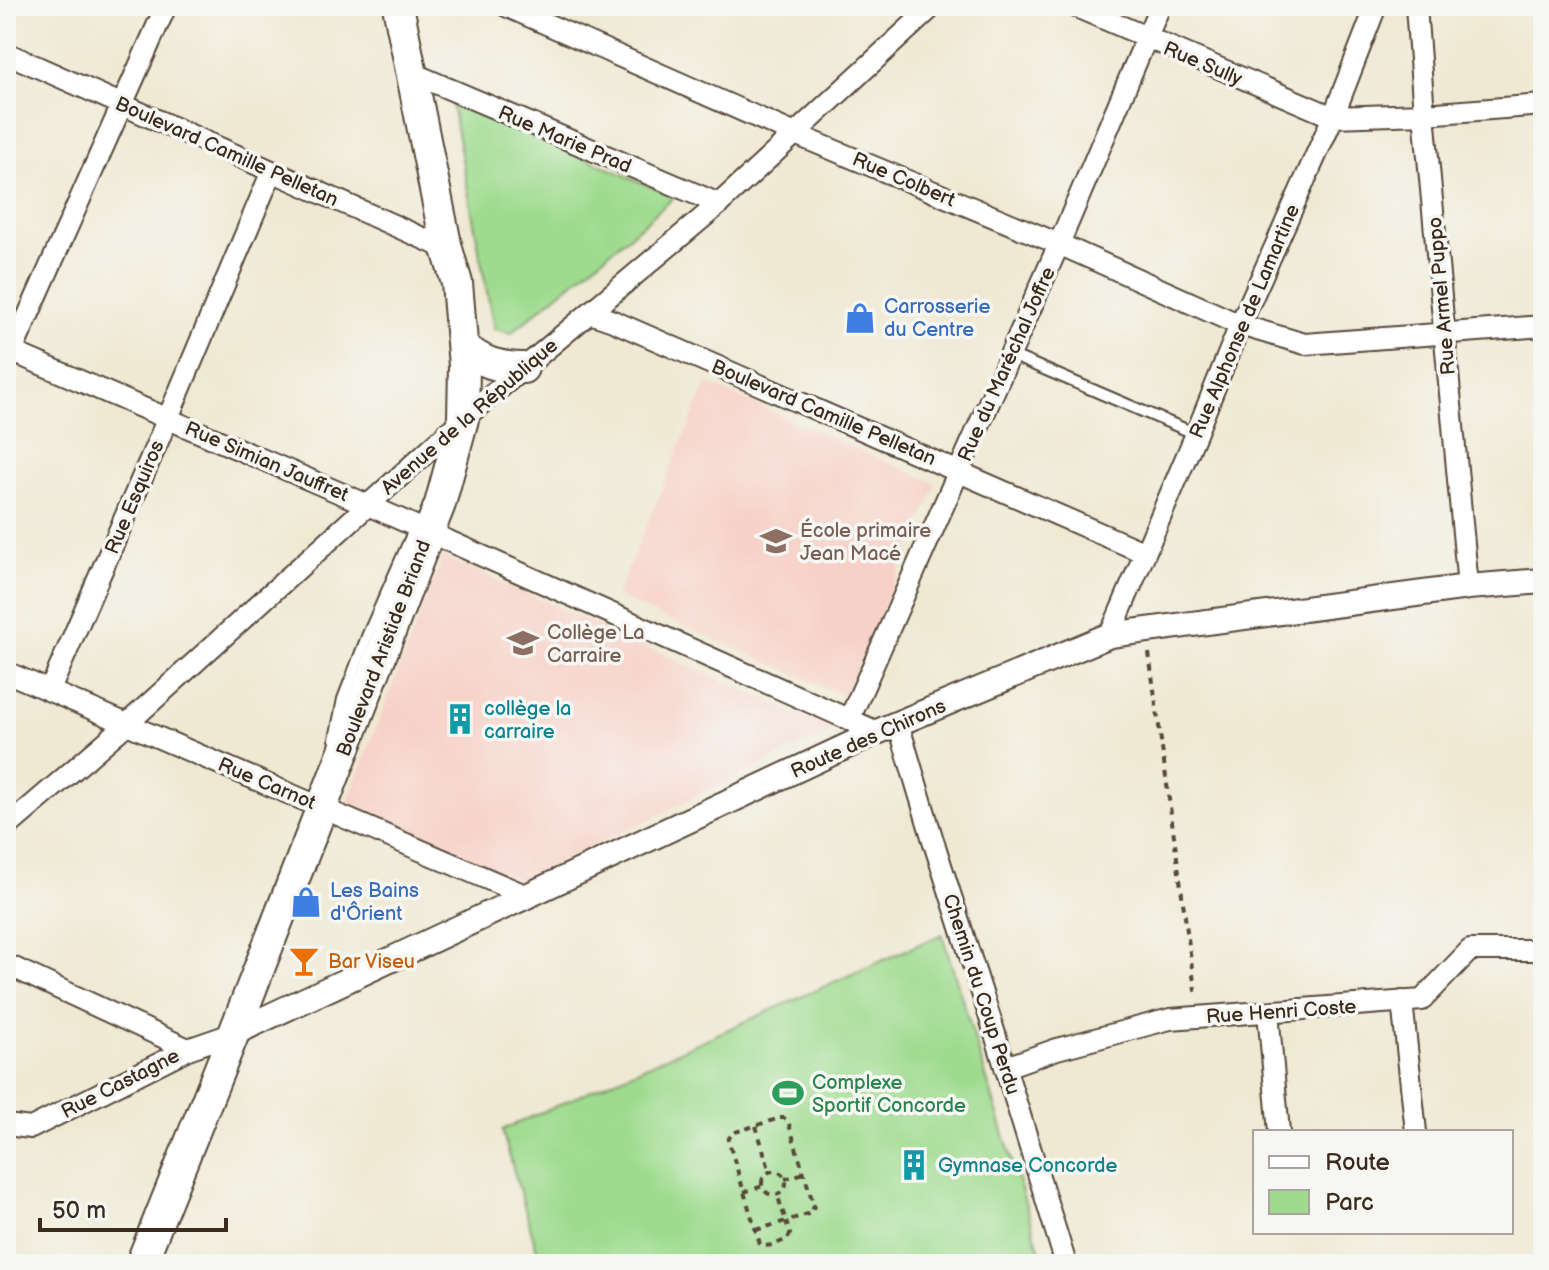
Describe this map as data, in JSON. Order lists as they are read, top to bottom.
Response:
{
  "streets": {
    "main road": ["Boulevard Aristide Briand"],
    "street": [
      "Rue Sully",
      "Rue Marie Prad",
      "Boulevard Camille Pelletan",
      "Rue Colbert",
      "Rue Armel Puppo",
      "Rue Alphonse de Lamartine",
      "Rue du Maréchal Joffre",
      "Avenue de la République",
      "Rue Simian Jauffret",
      "Rue Esquiros",
      "Route des Chirons",
      "Rue Carnot",
      "Chemin du Coup Perdu",
      "Rue Henri Coste",
      "Rue Castagne"
    ]
  },
  "crossings": [
    ["Rue Sully", "Rue Alphonse de Lamartine"],
    ["Rue Sully", "Rue du Maréchal Joffre"],
    ["Rue Marie Prad", "Avenue de la République"],
    ["Rue Marie Prad", "Boulevard Aristide Briand"],
    ["Boulevard Camille Pelletan", "Rue Alphonse de Lamartine"],
    ["Boulevard Camille Pelletan", "Rue du Maréchal Joffre"],
    ["Boulevard Camille Pelletan", "Avenue de la République"],
    ["Boulevard Camille Pelletan", "Rue Esquiros"],
    ["Boulevard Camille Pelletan", "Boulevard Aristide Briand"],
    ["Rue Colbert", "Rue Armel Puppo"],
    ["Rue Colbert", "Rue Alphonse de Lamartine"],
    ["Rue Colbert", "Rue du Maréchal Joffre"],
    ["Rue Colbert", "Avenue de la République"],
    ["Rue Armel Puppo", "Route des Chirons"],
    ["Rue Alphonse de Lamartine", "Route des Chirons"],
    ["Rue du Maréchal Joffre", "Rue Simian Jauffret"],
    ["Avenue de la République", "Rue Simian Jauffret"],
    ["Avenue de la République", "Boulevard Aristide Briand"],
    ["Avenue de la République", "Rue Carnot"],
    ["Rue Simian Jauffret", "Rue Esquiros"],
    ["Rue Simian Jauffret", "Boulevard Aristide Briand"],
    ["Rue Simian Jauffret", "Route des Chirons"],
    ["Rue Simian Jauffret", "Chemin du Coup Perdu"],
    ["Rue Esquiros", "Rue Carnot"],
    ["Boulevard Aristide Briand", "Route des Chirons"],
    ["Boulevard Aristide Briand", "Rue Carnot"],
    ["Boulevard Aristide Briand", "Rue Castagne"],
    ["Route des Chirons", "Rue Carnot"],
    ["Route des Chirons", "Chemin du Coup Perdu"],
    ["Route des Chirons", "Rue Castagne"],
    ["Chemin du Coup Perdu", "Rue Henri Coste"]
  ],
  "places": {
    "shop": ["Carrosserie du Centre", "Les Bains d'Ôrient"],
    "school or university": ["École primaire Jean Macé", "Collège La Carraire"],
    "building": ["collège la carraire", "Gymnase Concorde"],
    "bar": ["Bar Viseu"],
    "sports": ["Complexe Sportif Concorde"]
  },
  "legend": ["Route", "Parc"],
  "scale_bar": "50 m"
}
